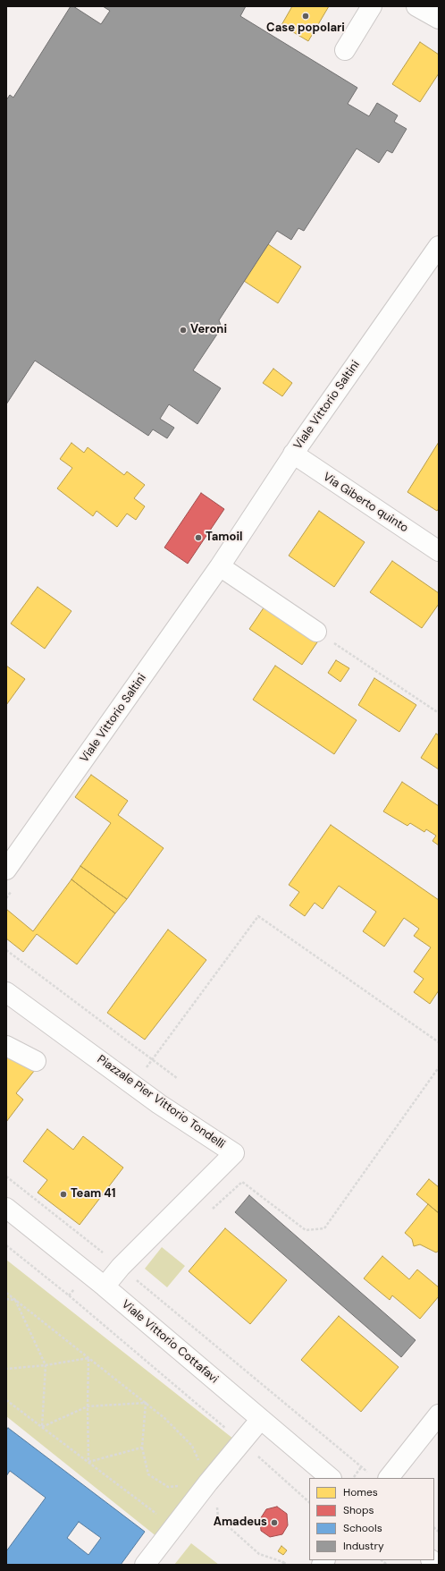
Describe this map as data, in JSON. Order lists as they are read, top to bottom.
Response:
{
  "streets": {
    "street": [
      "Viale Vittorio Saltini",
      "Via Giberto quinto",
      "Piazzale Pier Vittorio Tondelli",
      "Viale Vittorio Cottafavi"
    ]
  },
  "crossings": [
    ["Viale Vittorio Saltini", "Via Giberto quinto"],
    ["Piazzale Pier Vittorio Tondelli", "Viale Vittorio Cottafavi"]
  ],
  "places": [
    "Case popolari",
    "Veroni",
    "Tamoil",
    "Team 41",
    "Amadeus"
  ],
  "legend": [
    "Homes",
    "Shops",
    "Schools",
    "Industry"
  ]
}
